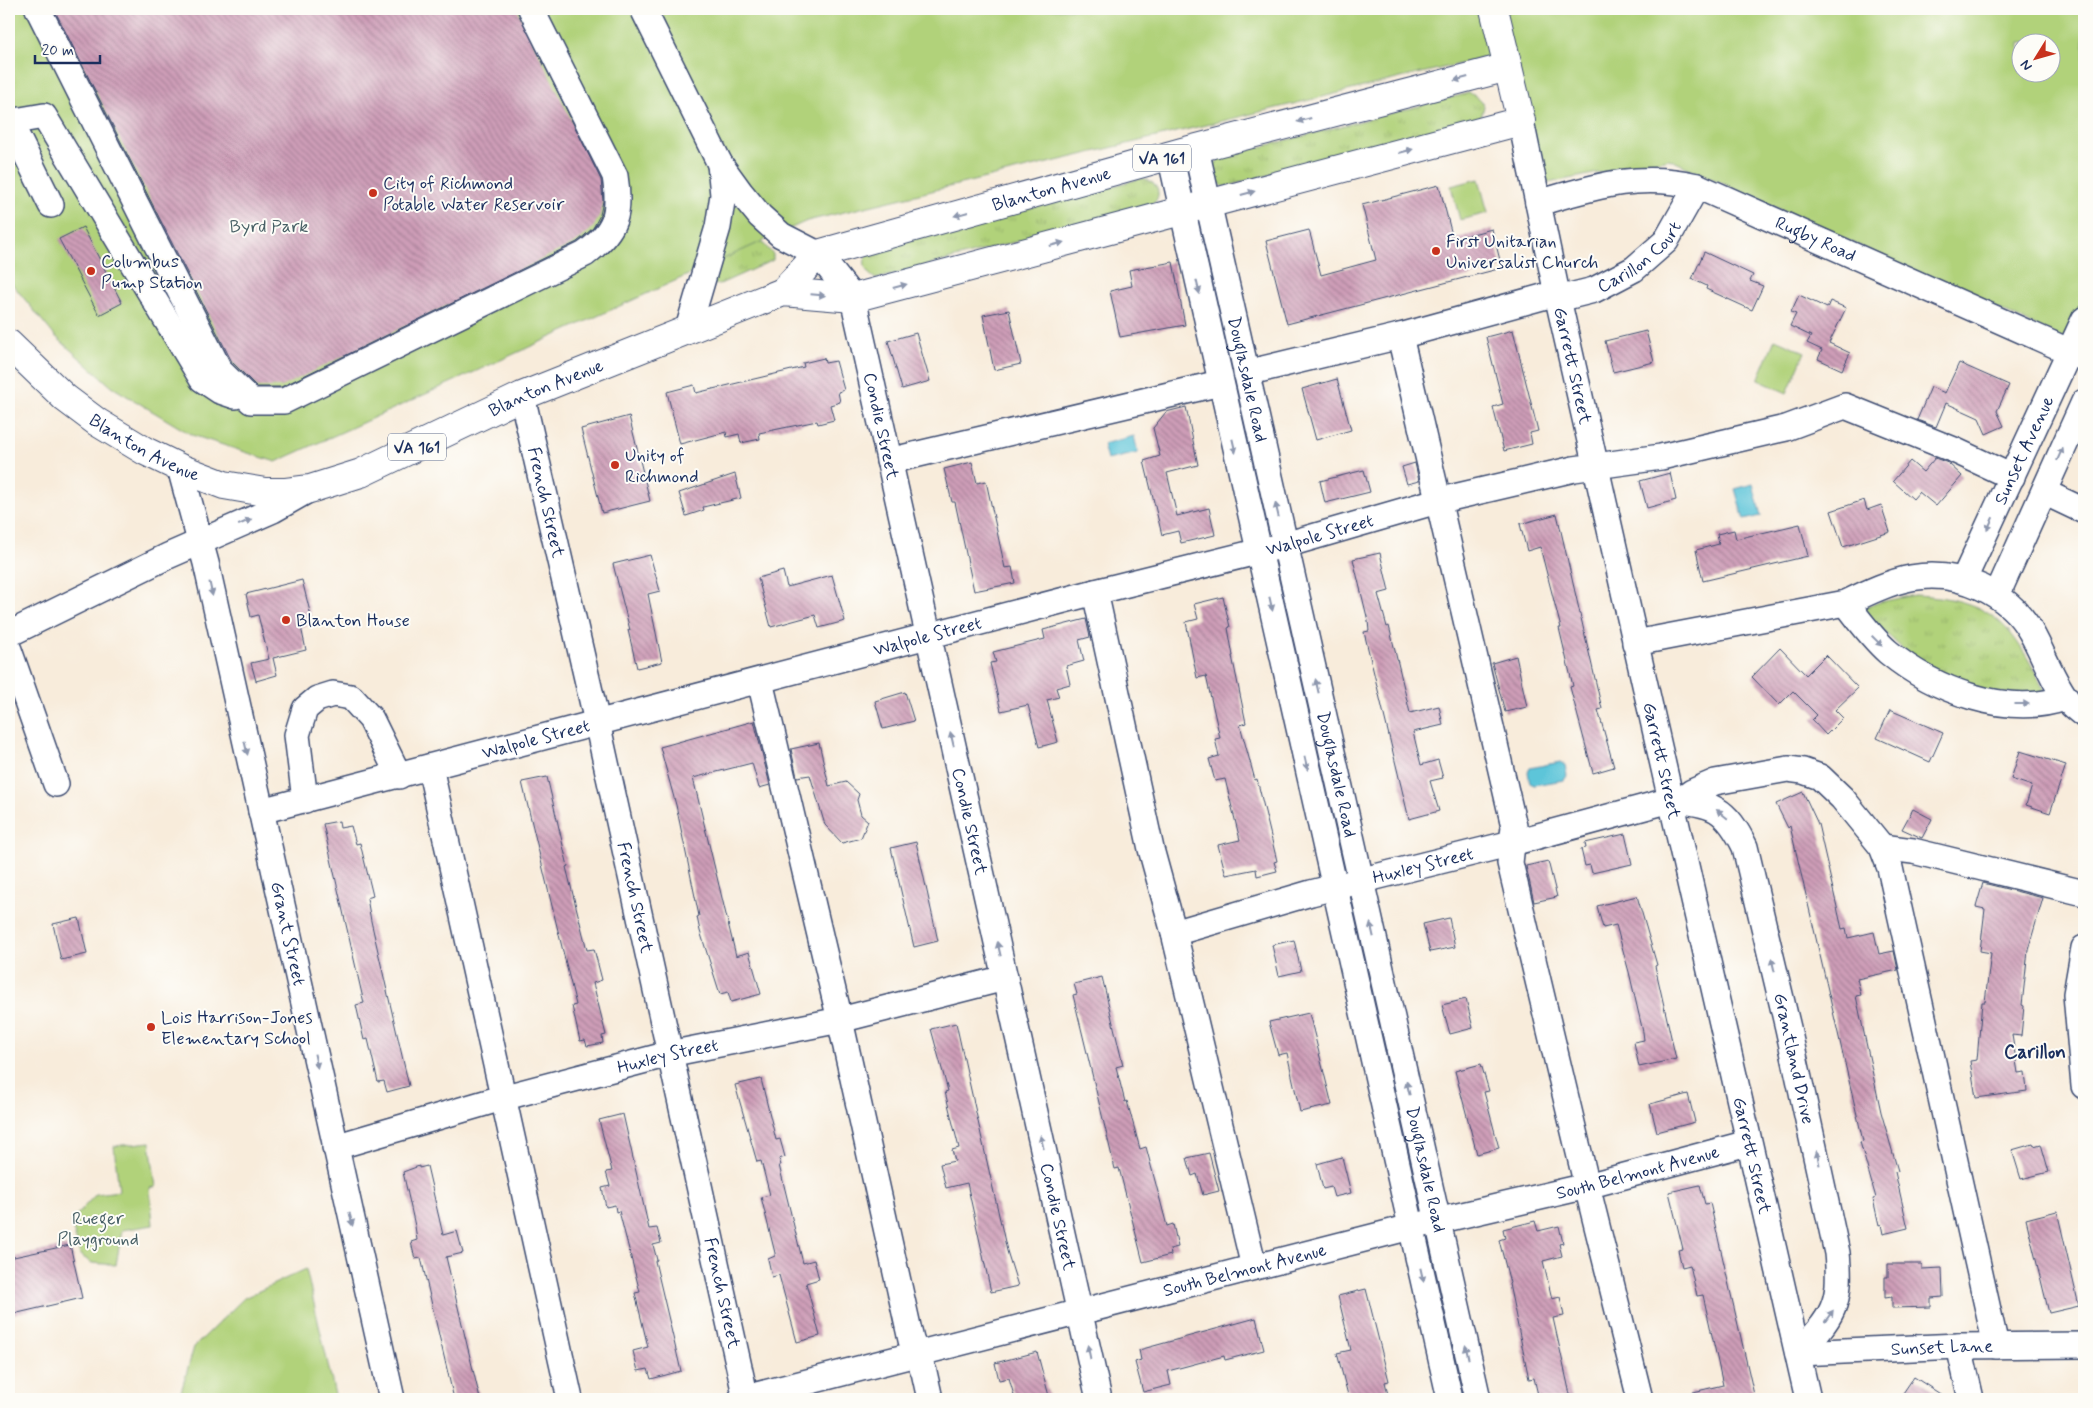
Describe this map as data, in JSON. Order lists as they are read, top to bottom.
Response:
{
  "streets": {
    "main road": ["VA 161", "Blanton Avenue"],
    "street": [
      "Rugby Road",
      "Carillon Court",
      "Garrett Street",
      "Douglasdale Road",
      "Condie Street",
      "Sunset Avenue",
      "French Street",
      "Walpole Street",
      "Huxley Street",
      "Grant Street",
      "Grantland Drive",
      "South Belmont Avenue",
      "Sunset Lane"
    ]
  },
  "crossings": [
    ["Blanton Avenue", "Garrett Street"],
    ["Blanton Avenue", "Douglasdale Road"],
    ["Blanton Avenue", "Condie Street"],
    ["Blanton Avenue", "French Street"],
    ["Blanton Avenue", "Grant Street"],
    ["Rugby Road", "Carillon Court"],
    ["Rugby Road", "Garrett Street"],
    ["Rugby Road", "Sunset Avenue"],
    ["Carillon Court", "Garrett Street"],
    ["Carillon Court", "Douglasdale Road"],
    ["Garrett Street", "Walpole Street"],
    ["Garrett Street", "Huxley Street"],
    ["Garrett Street", "Grantland Drive"],
    ["Garrett Street", "South Belmont Avenue"],
    ["Garrett Street", "Sunset Lane"],
    ["Douglasdale Road", "Walpole Street"],
    ["Douglasdale Road", "Huxley Street"],
    ["Douglasdale Road", "South Belmont Avenue"],
    ["Condie Street", "Walpole Street"],
    ["Condie Street", "Huxley Street"],
    ["Condie Street", "South Belmont Avenue"],
    ["Sunset Avenue", "Walpole Street"],
    ["French Street", "Walpole Street"],
    ["French Street", "Huxley Street"],
    ["French Street", "South Belmont Avenue"],
    ["Walpole Street", "Grant Street"],
    ["Huxley Street", "Grant Street"],
    ["Huxley Street", "Grantland Drive"],
    ["Grantland Drive", "Sunset Lane"]
  ],
  "districts": ["Carillon"],
  "parks": ["Byrd Park", "Rueger Playground"],
  "places": [
    "City of Richmond Potable Water Reservoir",
    "First Unitarian Universalist Church",
    "Columbus Pump Station",
    "Unity of Richmond",
    "Blanton House",
    "Lois Harrison-Jones Elementary School"
  ],
  "scale_bar": "20 m",
  "north": "bottom left"
}
